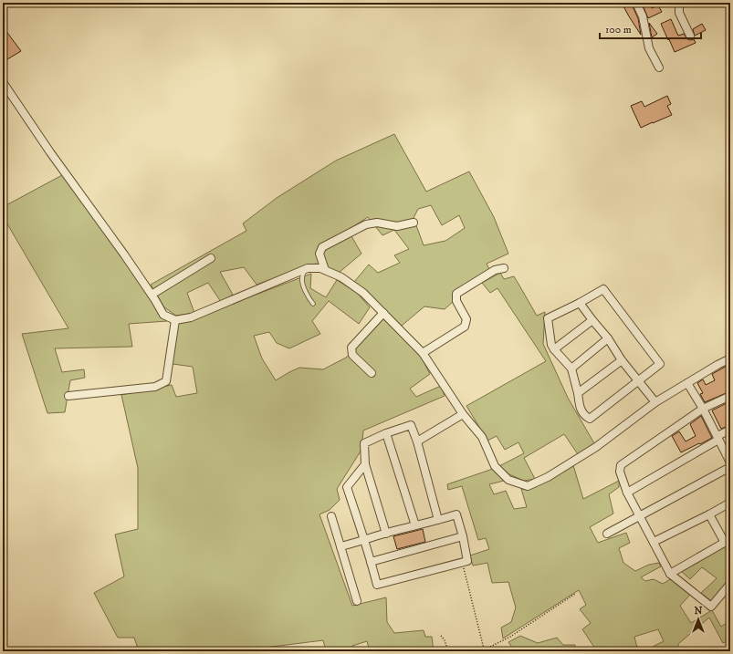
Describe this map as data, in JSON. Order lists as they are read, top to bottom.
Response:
{
  "scale_bar": "100 m",
  "north": "top"
}
